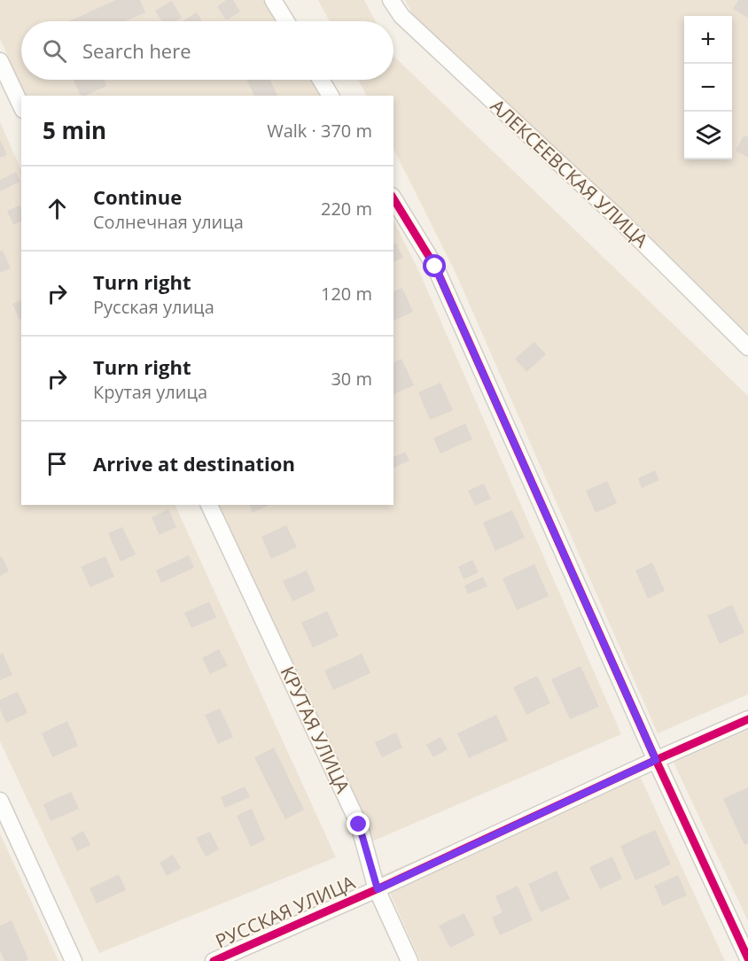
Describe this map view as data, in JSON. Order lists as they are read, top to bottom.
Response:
{
  "streets": {
    "street": ["АЛЕКСЕЕВСКАЯ УЛИЦА", "КРУТАЯ УЛИЦА", "РУССКАЯ УЛИЦА"]
  },
  "crossings": [
    ["КРУТАЯ УЛИЦА", "РУССКАЯ УЛИЦА"]
  ],
  "page": {
    "map_buttons": ["+", "−"],
    "search": "Search here",
    "heading": ["5 min", "Walk · 370 m"],
    "list": [
      ["Continue", "Солнечная улица", "220 m"],
      ["Turn right", "Русская улица", "120 m"],
      ["Turn right", "Крутая улица", "30 m"],
      "Arrive at destination"
    ]
  }
}
